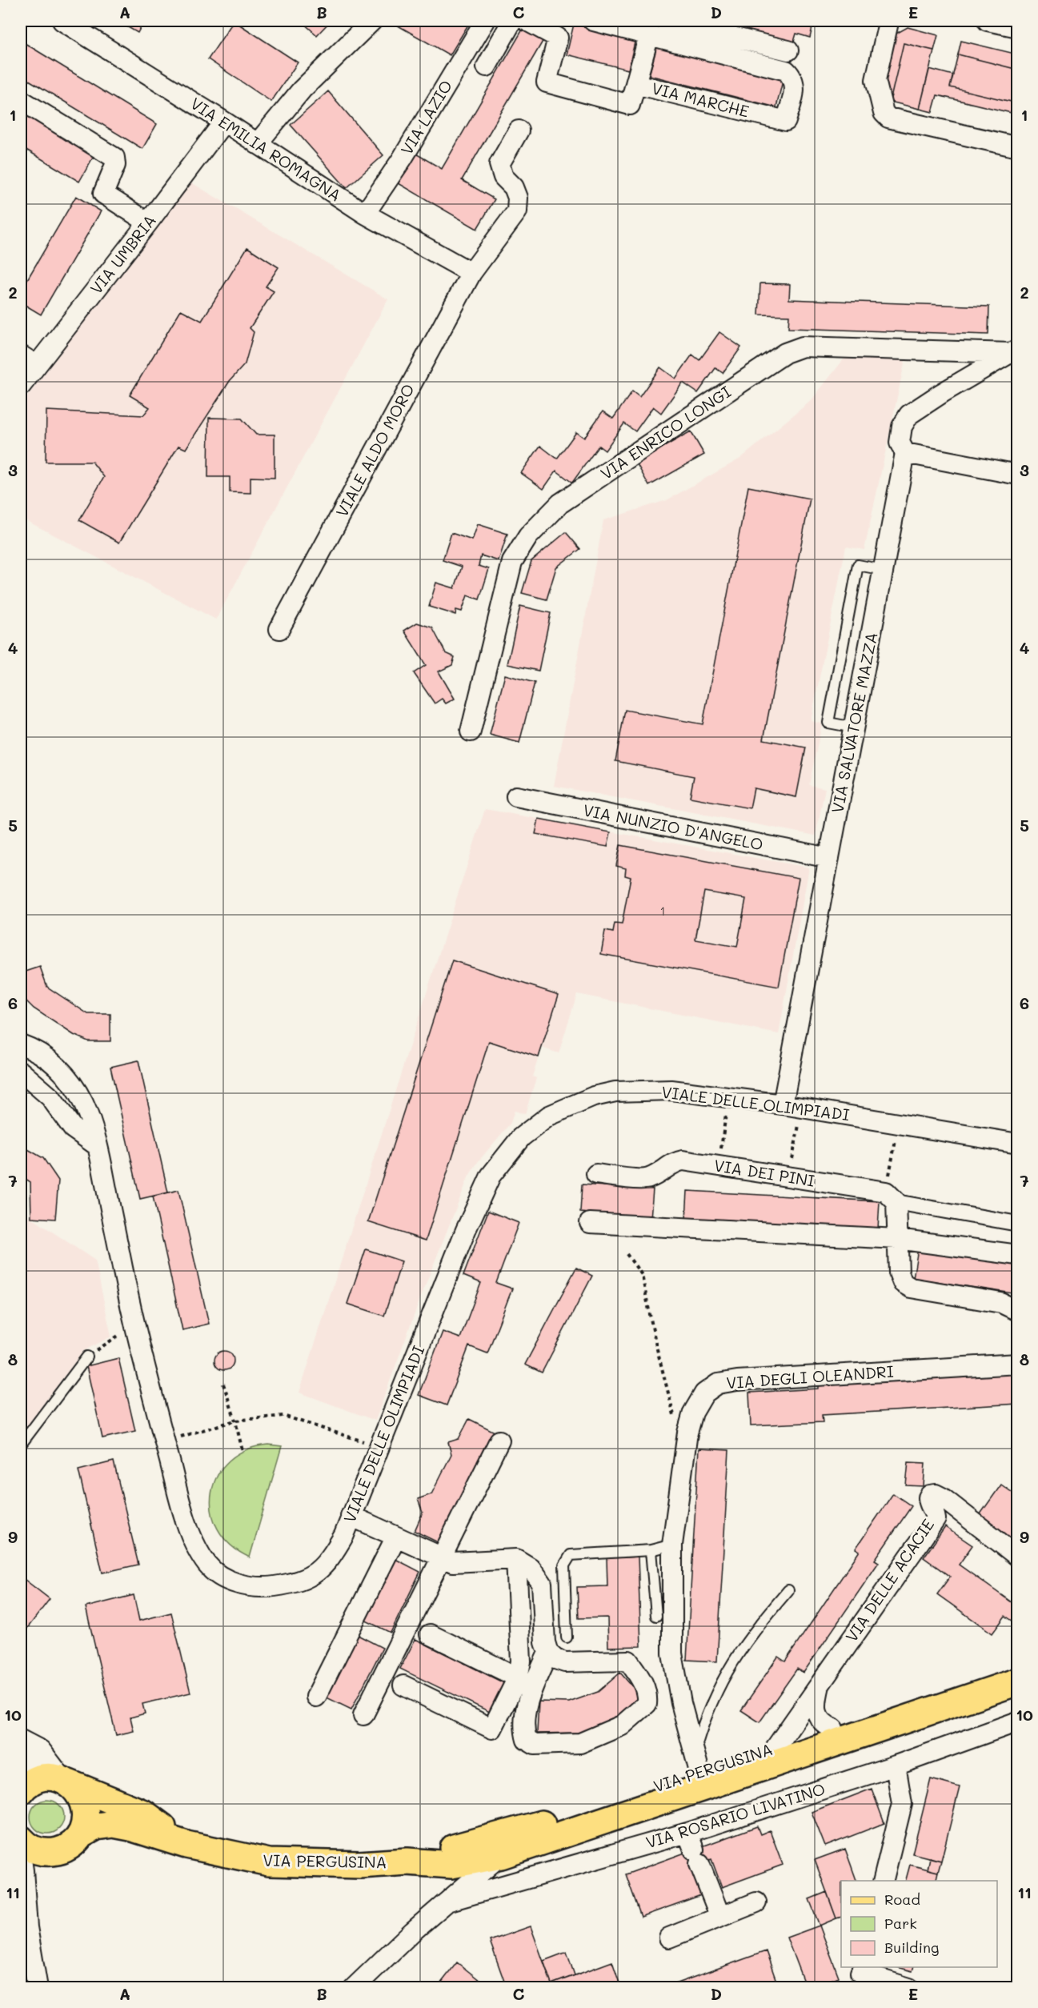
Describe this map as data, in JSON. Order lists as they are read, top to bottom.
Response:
{
  "streets": {
    "main road": ["VIA PERGUSINA"],
    "street": [
      "VIA MARCHE",
      "VIA LAZIO",
      "VIA EMILIA ROMAGNA",
      "VIA UMBRIA",
      "VIA ENRICO LONGI",
      "VIALE ALDO MORO",
      "VIA SALVATORE MAZZA",
      "VIA NUNZIO D'ANGELO",
      "VIALE DELLE OLIMPIADI",
      "VIA DEI PINI",
      "VIA DEGLI OLEANDRI",
      "VIA DELLE ACACIE",
      "VIA ROSARIO LIVATINO"
    ]
  },
  "crossings": [
    ["VIA LAZIO", "VIA EMILIA ROMAGNA"],
    ["VIA EMILIA ROMAGNA", "VIA UMBRIA"],
    ["VIA EMILIA ROMAGNA", "VIALE ALDO MORO"],
    ["VIA SALVATORE MAZZA", "VIA NUNZIO D'ANGELO"],
    ["VIA SALVATORE MAZZA", "VIALE DELLE OLIMPIADI"],
    ["VIA DEGLI OLEANDRI", "VIA PERGUSINA"],
    ["VIA PERGUSINA", "VIA ROSARIO LIVATINO"]
  ],
  "house_numbers": ["1"],
  "legend": ["Road", "Park", "Building"],
  "grid": {
    "columns": [
      "A",
      "B",
      "C",
      "D",
      "E"
    ],
    "rows": [
      "1",
      "2",
      "3",
      "4",
      "5",
      "6",
      "7",
      "8",
      "9",
      "10",
      "11"
    ]
  }
}
